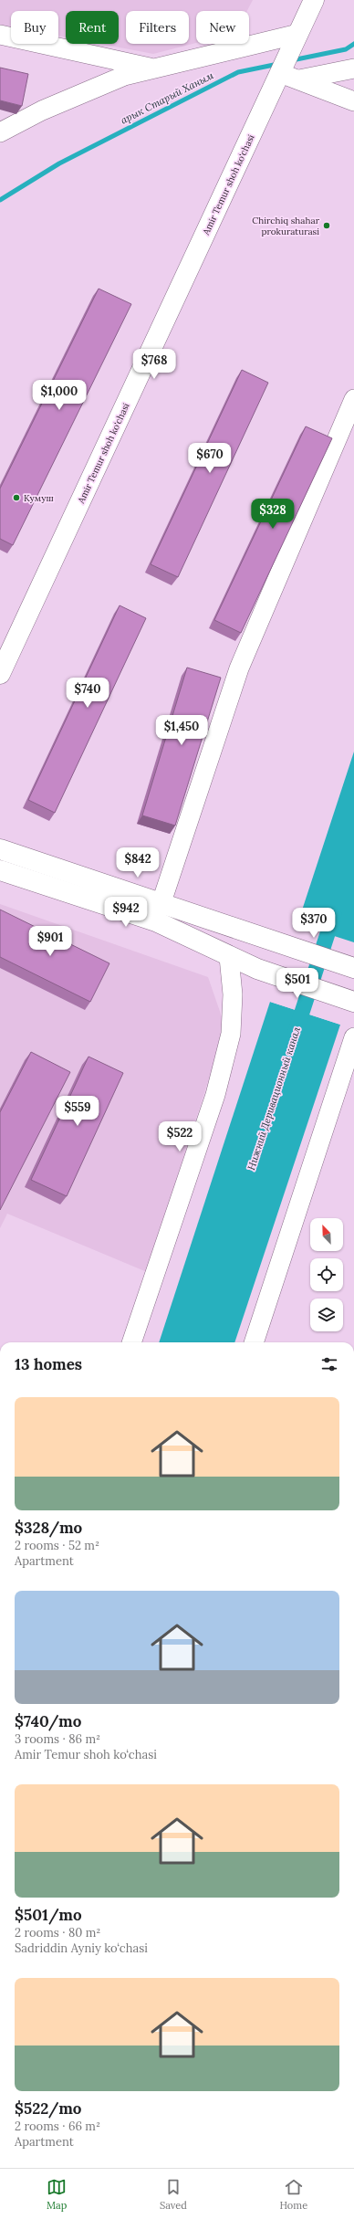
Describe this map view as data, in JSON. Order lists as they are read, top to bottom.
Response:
{
  "streets": {
    "main road": ["Amir Temur shoh ko‘chasi"]
  },
  "water": ["арык Старый Ханым", "Нижний Деривационный канал"],
  "places": ["Chirchiq shahar prokuraturasi", "Кумуш"],
  "north": "top left",
  "page": {
    "chip": [
      "Buy",
      "Rent",
      "Filters",
      "New"
    ],
    "price": [
      "$768",
      "$1,000",
      "$670",
      "$328",
      "$740",
      "$1,450",
      "$842",
      "$942",
      "$370",
      "$901",
      "$501",
      "$559",
      "$522"
    ],
    "heading": "13 homes",
    "list": [
      {
        "name": "$328/mo",
        "note": "2 rooms · 52 m² · Apartment"
      },
      {
        "name": "$740/mo",
        "note": "3 rooms · 86 m² · Amir Temur shoh ko‘chasi"
      },
      {
        "name": "$501/mo",
        "note": "2 rooms · 80 m² · Sadriddin Ayniy ko‘chasi"
      },
      {
        "name": "$522/mo",
        "note": "2 rooms · 66 m² · Apartment"
      }
    ],
    "tabs": ["Map", "Saved", "Home"]
  }
}
